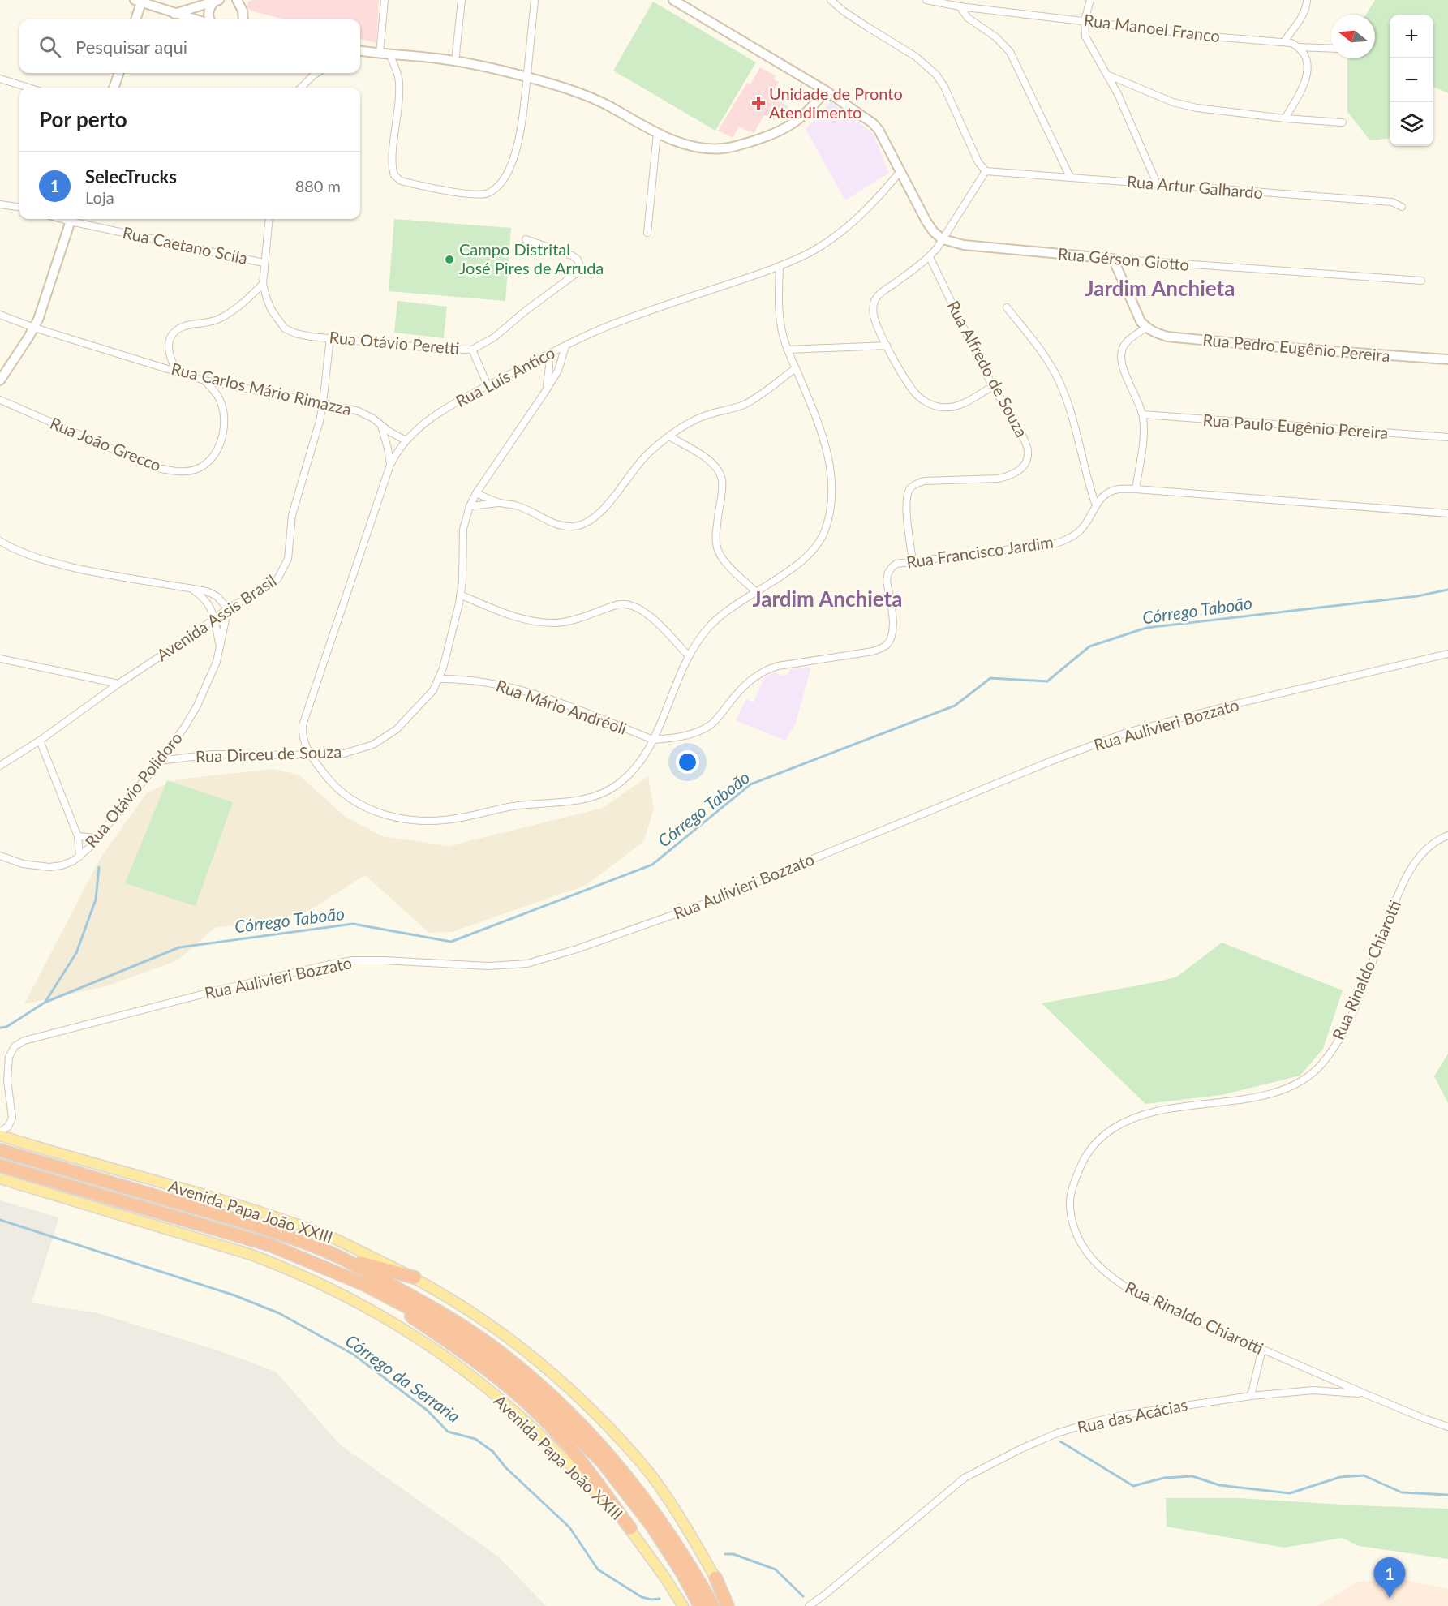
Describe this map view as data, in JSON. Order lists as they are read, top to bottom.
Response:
{
  "streets": {
    "highway": ["Avenida Papa João XXIII"],
    "street": [
      "Rua Manoel Franco",
      "Rua Artur Galhardo",
      "Rua Caetano Scila",
      "Rua Gérson Giotto",
      "Rua Otávio Peretti",
      "Rua Pedro Eugênio Pereira",
      "Rua Alfredo de Souza",
      "Rua Luís Antico",
      "Rua Carlos Mário Rimazza",
      "Rua Paulo Eugênio Pereira",
      "Rua João Grecco",
      "Rua Francisco Jardim",
      "Avenida Assis Brasil",
      "Rua Mário Andréoli",
      "Rua Aulivieri Bozzato",
      "Rua Dirceu de Souza",
      "Rua Otávio Polidoro",
      "Rua Rinaldo Chiarotti",
      "Rua das Acácias"
    ]
  },
  "crossings": [
    ["Rua Otávio Peretti", "Avenida Assis Brasil"],
    ["Rua Alfredo de Souza", "Rua Francisco Jardim"],
    ["Rua Luís Antico", "Rua Carlos Mário Rimazza"],
    ["Rua Luís Antico", "Rua Dirceu de Souza"],
    ["Rua Carlos Mário Rimazza", "Rua João Grecco"],
    ["Rua Carlos Mário Rimazza", "Avenida Assis Brasil"],
    ["Rua Francisco Jardim", "Rua Mário Andréoli"],
    ["Avenida Assis Brasil", "Rua Otávio Polidoro"],
    ["Rua Mário Andréoli", "Rua Dirceu de Souza"],
    ["Rua Dirceu de Souza", "Rua Otávio Polidoro"],
    ["Rua Rinaldo Chiarotti", "Rua das Acácias"]
  ],
  "districts": ["Jardim Anchieta", "Jardim Anchieta"],
  "water": ["Córrego Taboão", "Córrego da Serraria"],
  "places": {
    "health": ["Unidade de Pronto Atendimento"],
    "other": ["Campo Distrital José Pires de Arruda"]
  },
  "north": "left",
  "page": {
    "map_buttons": ["+", "−"],
    "search": "Pesquisar aqui",
    "heading": "Por perto",
    "list": [
      {
        "mark": "1",
        "name": "SelecTrucks",
        "note": "Loja",
        "value": "880 m"
      }
    ],
    "pins": "1"
  }
}
